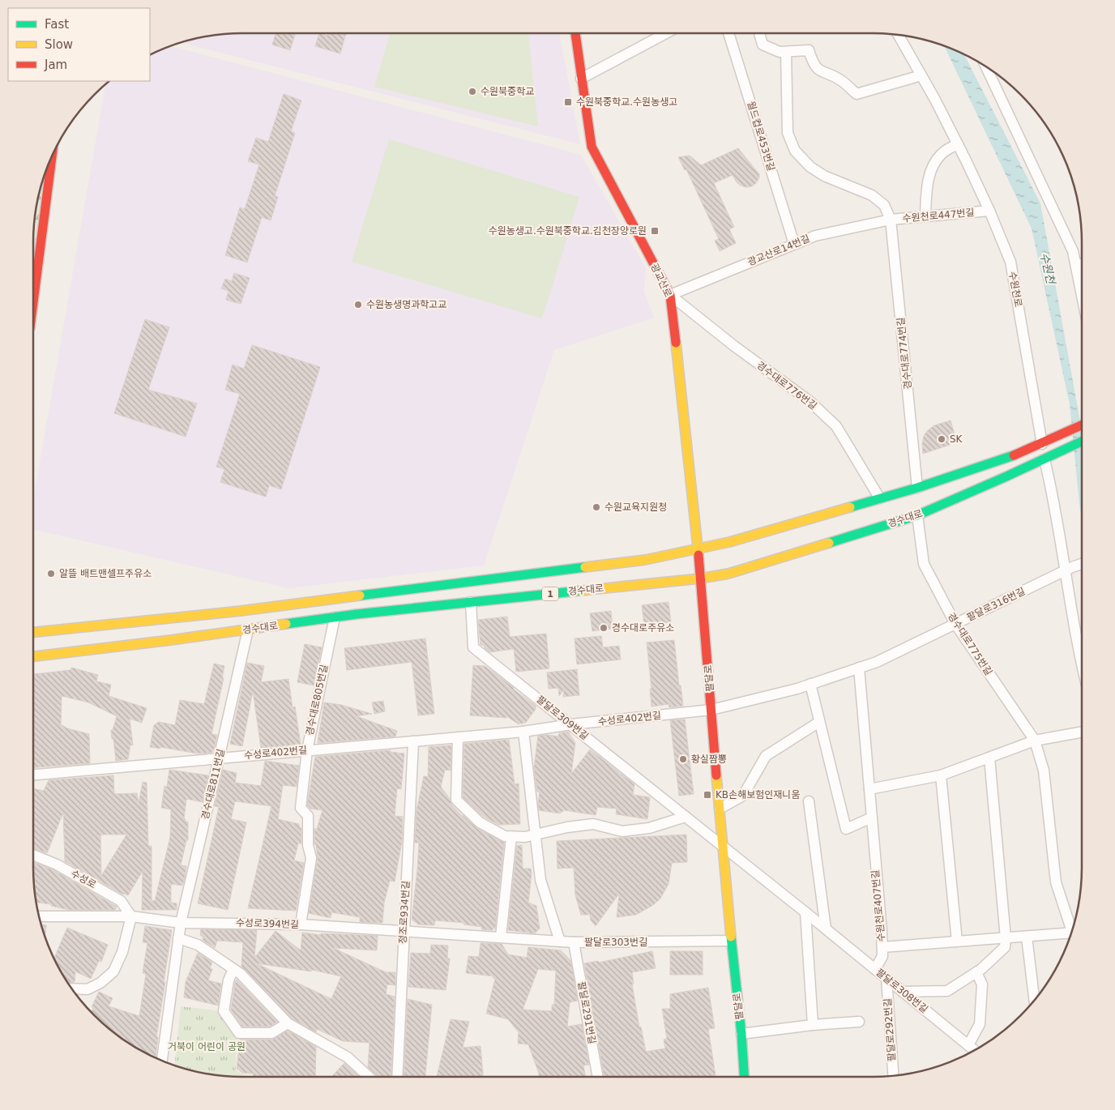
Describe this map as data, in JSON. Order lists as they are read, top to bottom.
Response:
{
  "streets": {
    "main road": [
      "광교산로",
      "경수대로",
      "1",
      "팔달로"
    ],
    "street": [
      "월드컵로453번길",
      "수원천로447번길",
      "광교산로14번길",
      "수원천로",
      "경수대로774번길",
      "경수대로776번길",
      "팔달로316번길",
      "경수대로775번길",
      "경수대로805번길",
      "팔달로309번길",
      "수성로402번길",
      "경수대로811번길",
      "수성로",
      "수원천로407번길",
      "정조로934번길",
      "수성로394번길",
      "팔달로303번길",
      "팔달로308번길",
      "팔달로291번길",
      "팔달로292번길"
    ]
  },
  "crossings": [
    ["월드컵로453번길", "광교산로14번길"],
    ["수원천로447번길", "광교산로14번길"],
    ["수원천로447번길", "수원천로"],
    ["수원천로447번길", "경수대로774번길"],
    ["광교산로14번길", "광교산로"],
    ["광교산로14번길", "경수대로774번길"],
    ["광교산로14번길", "경수대로776번길"],
    ["광교산로", "경수대로776번길"],
    ["광교산로", "경수대로"],
    ["광교산로", "팔달로"],
    ["수원천로", "경수대로"],
    ["경수대로774번길", "경수대로"],
    ["경수대로776번길", "경수대로"],
    ["경수대로", "1"],
    ["경수대로", "경수대로775번길"],
    ["경수대로", "팔달로"],
    ["경수대로", "경수대로805번길"],
    ["경수대로", "팔달로309번길"],
    ["경수대로", "경수대로811번길"],
    ["팔달로316번길", "경수대로775번길"],
    ["팔달로316번길", "팔달로"],
    ["팔달로316번길", "수성로402번길"],
    ["팔달로", "팔달로309번길"],
    ["팔달로", "수성로402번길"],
    ["팔달로", "팔달로303번길"],
    ["팔달로", "팔달로308번길"],
    ["경수대로805번길", "수성로402번길"],
    ["경수대로805번길", "수성로394번길"],
    ["팔달로309번길", "수성로402번길"],
    ["팔달로309번길", "팔달로308번길"],
    ["수성로402번길", "경수대로811번길"],
    ["수성로402번길", "정조로934번길"],
    ["경수대로811번길", "수성로394번길"],
    ["수성로", "수성로394번길"],
    ["정조로934번길", "수성로394번길"],
    ["정조로934번길", "팔달로303번길"],
    ["수성로394번길", "팔달로303번길"],
    ["팔달로303번길", "팔달로291번길"],
    ["팔달로308번길", "팔달로292번길"]
  ],
  "water": ["수원천"],
  "parks": ["거북이 어린이 공원"],
  "places": {
    "other": [
      "수원북중학교",
      "수원농생명과학고교",
      "SK",
      "수원교육지원청",
      "알뜰 배트맨셀프주유소",
      "경수대로주유소",
      "황실짬뽕"
    ],
    "transit": ["수원북중학교.수원농생고", "수원농생고.수원북중학교.김천장양로원", "KB손해보험인재니움"]
  },
  "legend": ["Fast", "Slow", "Jam"]
}
